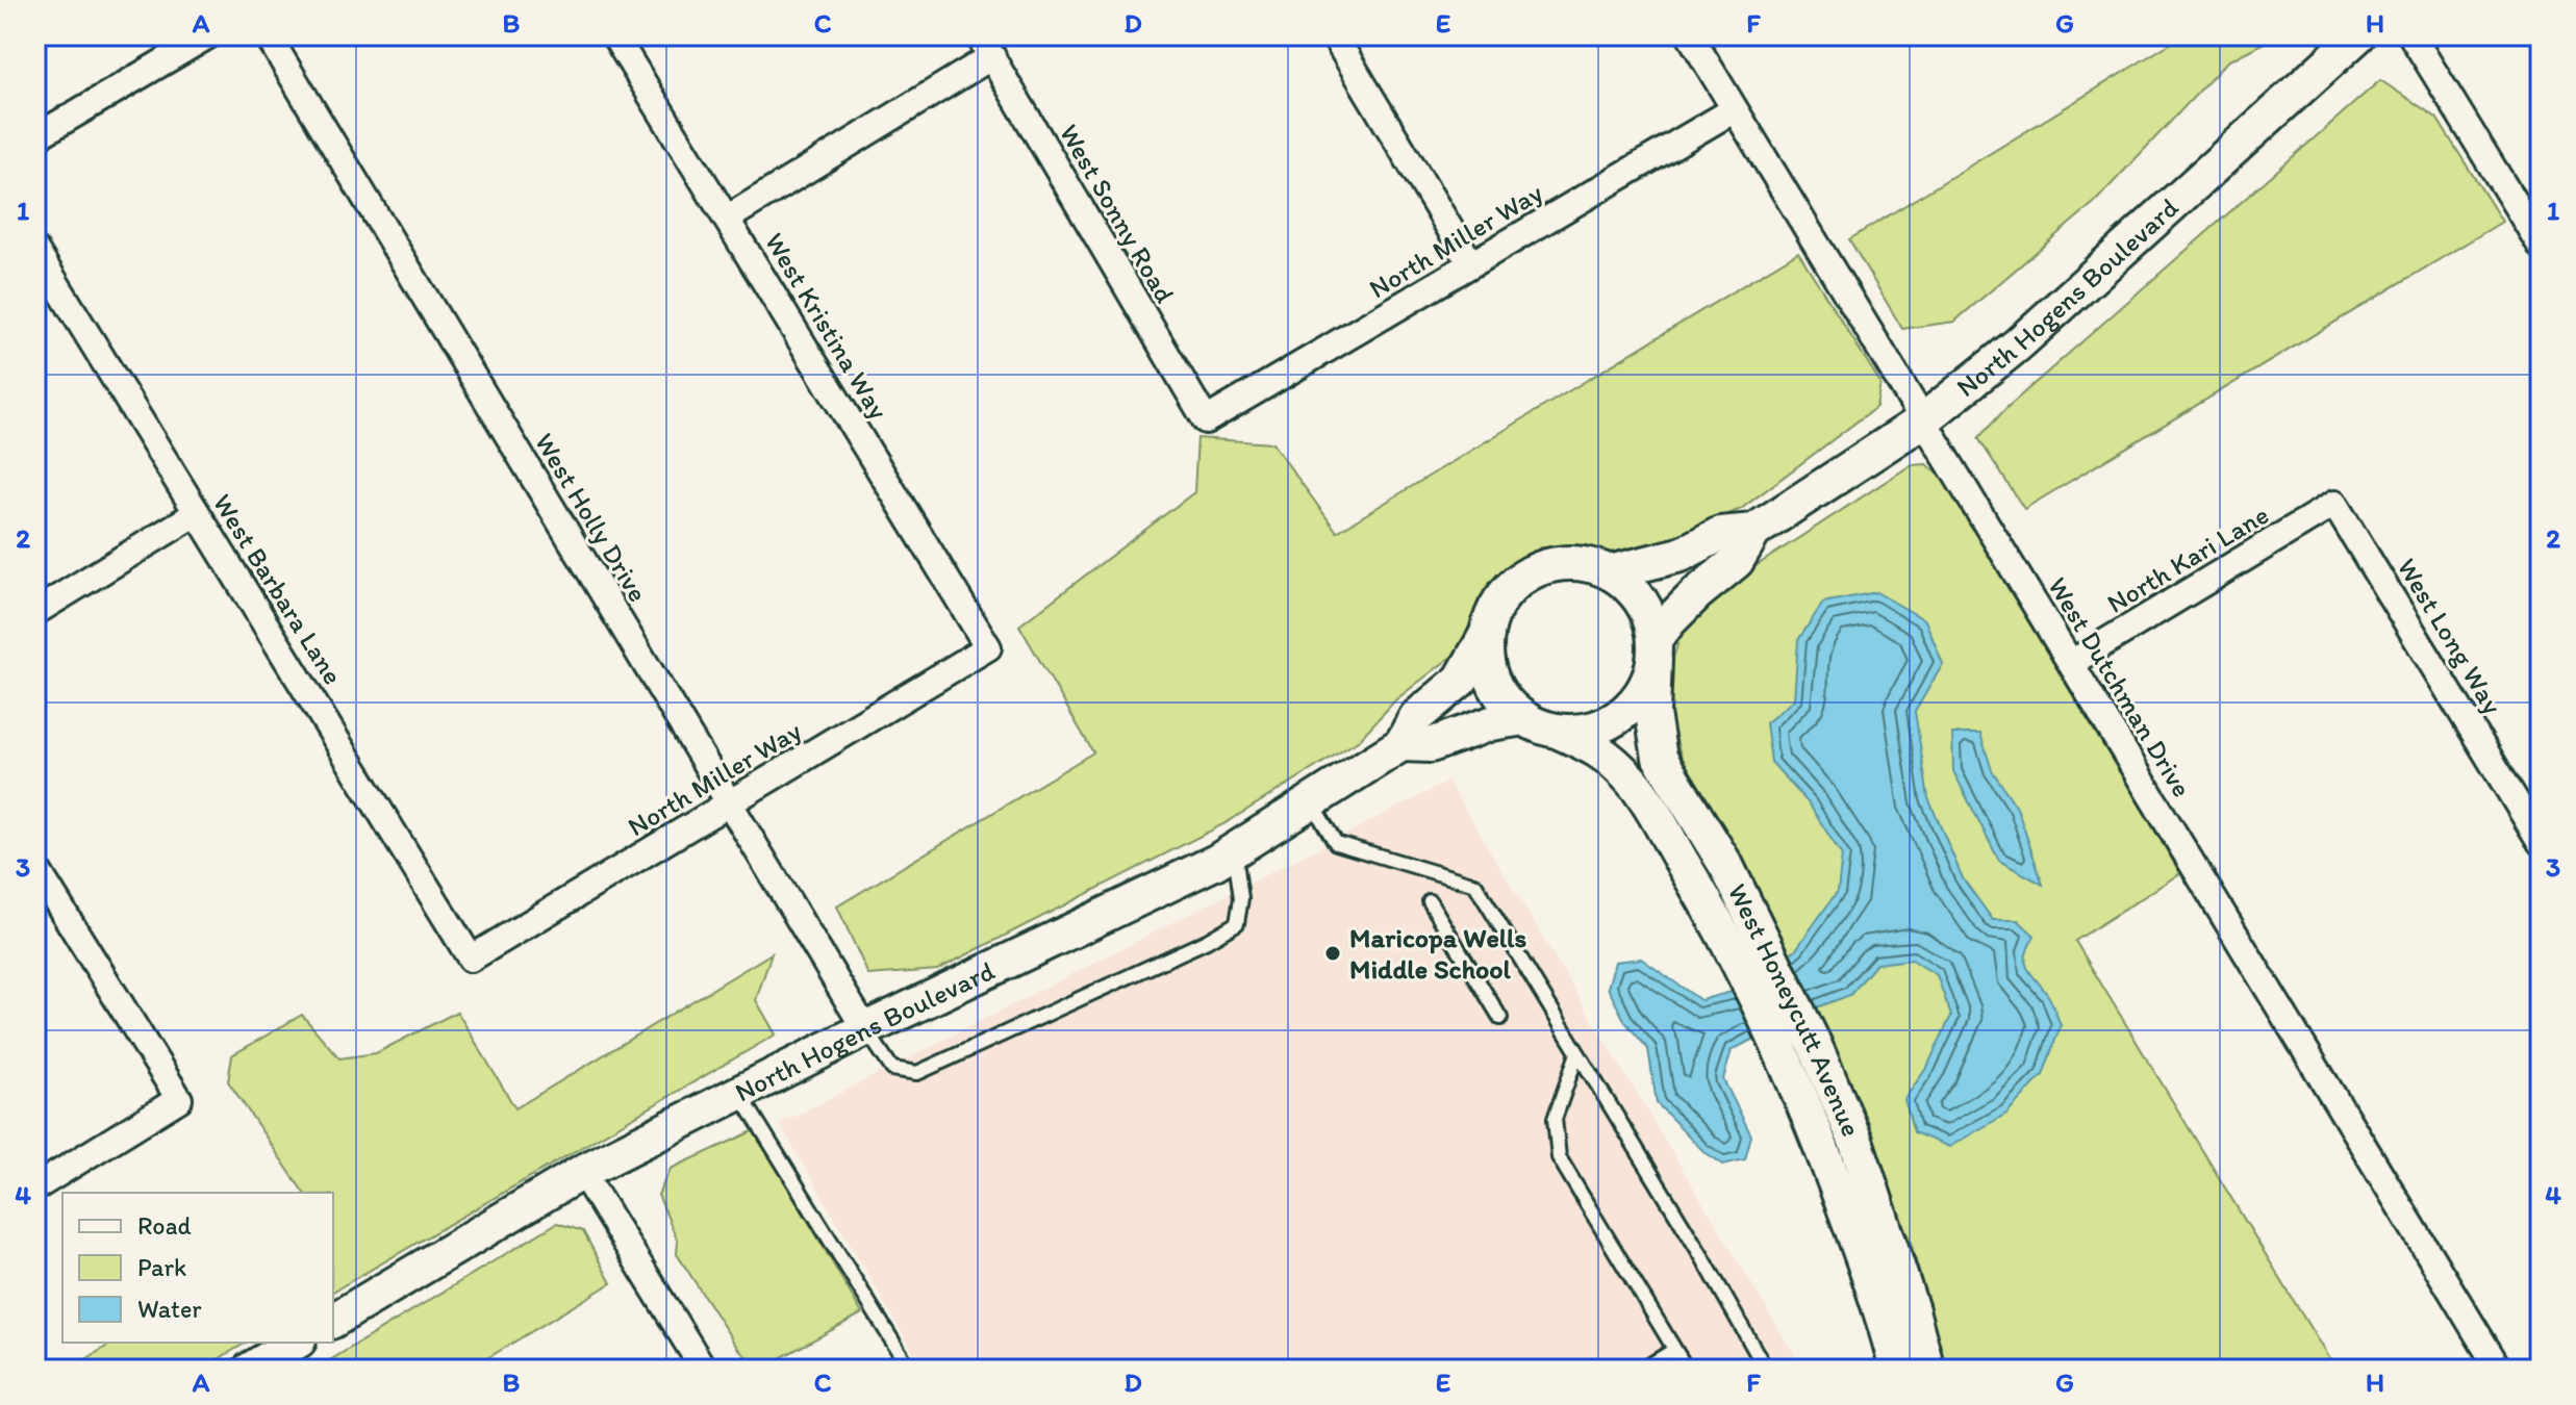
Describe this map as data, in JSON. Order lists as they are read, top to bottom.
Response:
{
  "streets": {
    "street": [
      "West Sonny Road",
      "North Miller Way",
      "North Hogens Boulevard",
      "West Kristina Way",
      "West Holly Drive",
      "North Kari Lane",
      "West Barbara Lane",
      "West Long Way",
      "West Dutchman Drive",
      "West Honeycutt Avenue"
    ]
  },
  "crossings": [
    ["West Sonny Road", "North Miller Way"],
    ["North Miller Way", "West Kristina Way"],
    ["North Miller Way", "West Holly Drive"],
    ["North Miller Way", "West Barbara Lane"],
    ["North Miller Way", "West Dutchman Drive"],
    ["North Hogens Boulevard", "West Holly Drive"],
    ["North Hogens Boulevard", "West Dutchman Drive"],
    ["North Hogens Boulevard", "West Honeycutt Avenue"],
    ["North Kari Lane", "West Long Way"],
    ["North Kari Lane", "West Dutchman Drive"]
  ],
  "places": ["Maricopa Wells Middle School"],
  "legend": ["Road", "Park", "Water"],
  "grid": {
    "columns": [
      "A",
      "B",
      "C",
      "D",
      "E",
      "F",
      "G",
      "H"
    ],
    "rows": [
      "1",
      "2",
      "3",
      "4"
    ]
  }
}
